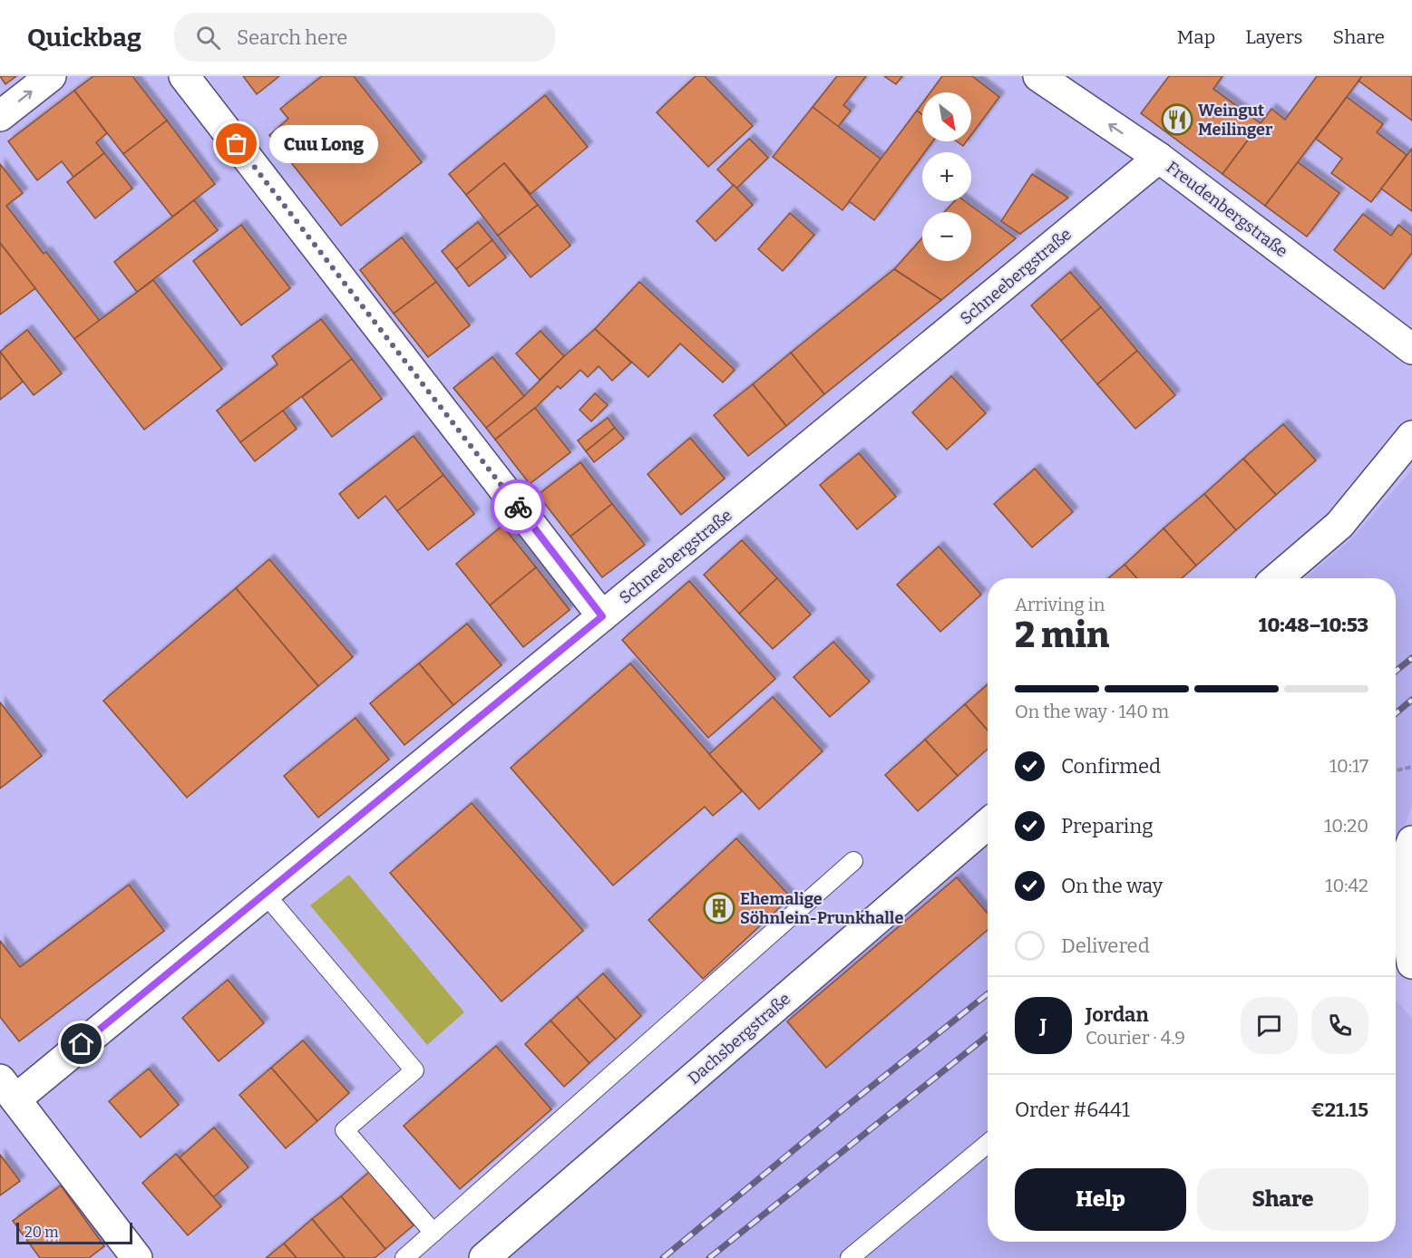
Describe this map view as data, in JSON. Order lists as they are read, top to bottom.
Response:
{
  "streets": {
    "street": ["Freudenbergstraße", "Schneebergstraße", "Dachsbergstraße"]
  },
  "crossings": [
    ["Freudenbergstraße", "Schneebergstraße"]
  ],
  "places": {
    "restaurant": ["Weingut Meilinger"],
    "other": ["Cuu Long"],
    "building": ["Ehemalige Söhnlein-Prunkhalle"]
  },
  "scale_bar": "20 m",
  "north": "bottom right",
  "page": {
    "header": "Quickbag",
    "search": "Search here",
    "nav": ["Map", "Layers", "Share"],
    "map_buttons": ["+", "−"],
    "bubble": "Cuu Long",
    "heading": ["2 min", "Arriving in", "10:48–10:53"],
    "panel": [
      "Jordan",
      "Courier · 4.9",
      "Order #6441",
      "€21.15"
    ],
    "bar": "On the way · 140 m",
    "list": [
      ["Confirmed", "10:17"],
      ["Preparing", "10:20"],
      ["On the way", "10:42"],
      "Delivered"
    ],
    "round": "J",
    "buttons": ["Help", "Share"],
    "scale": "20 m"
  }
}
